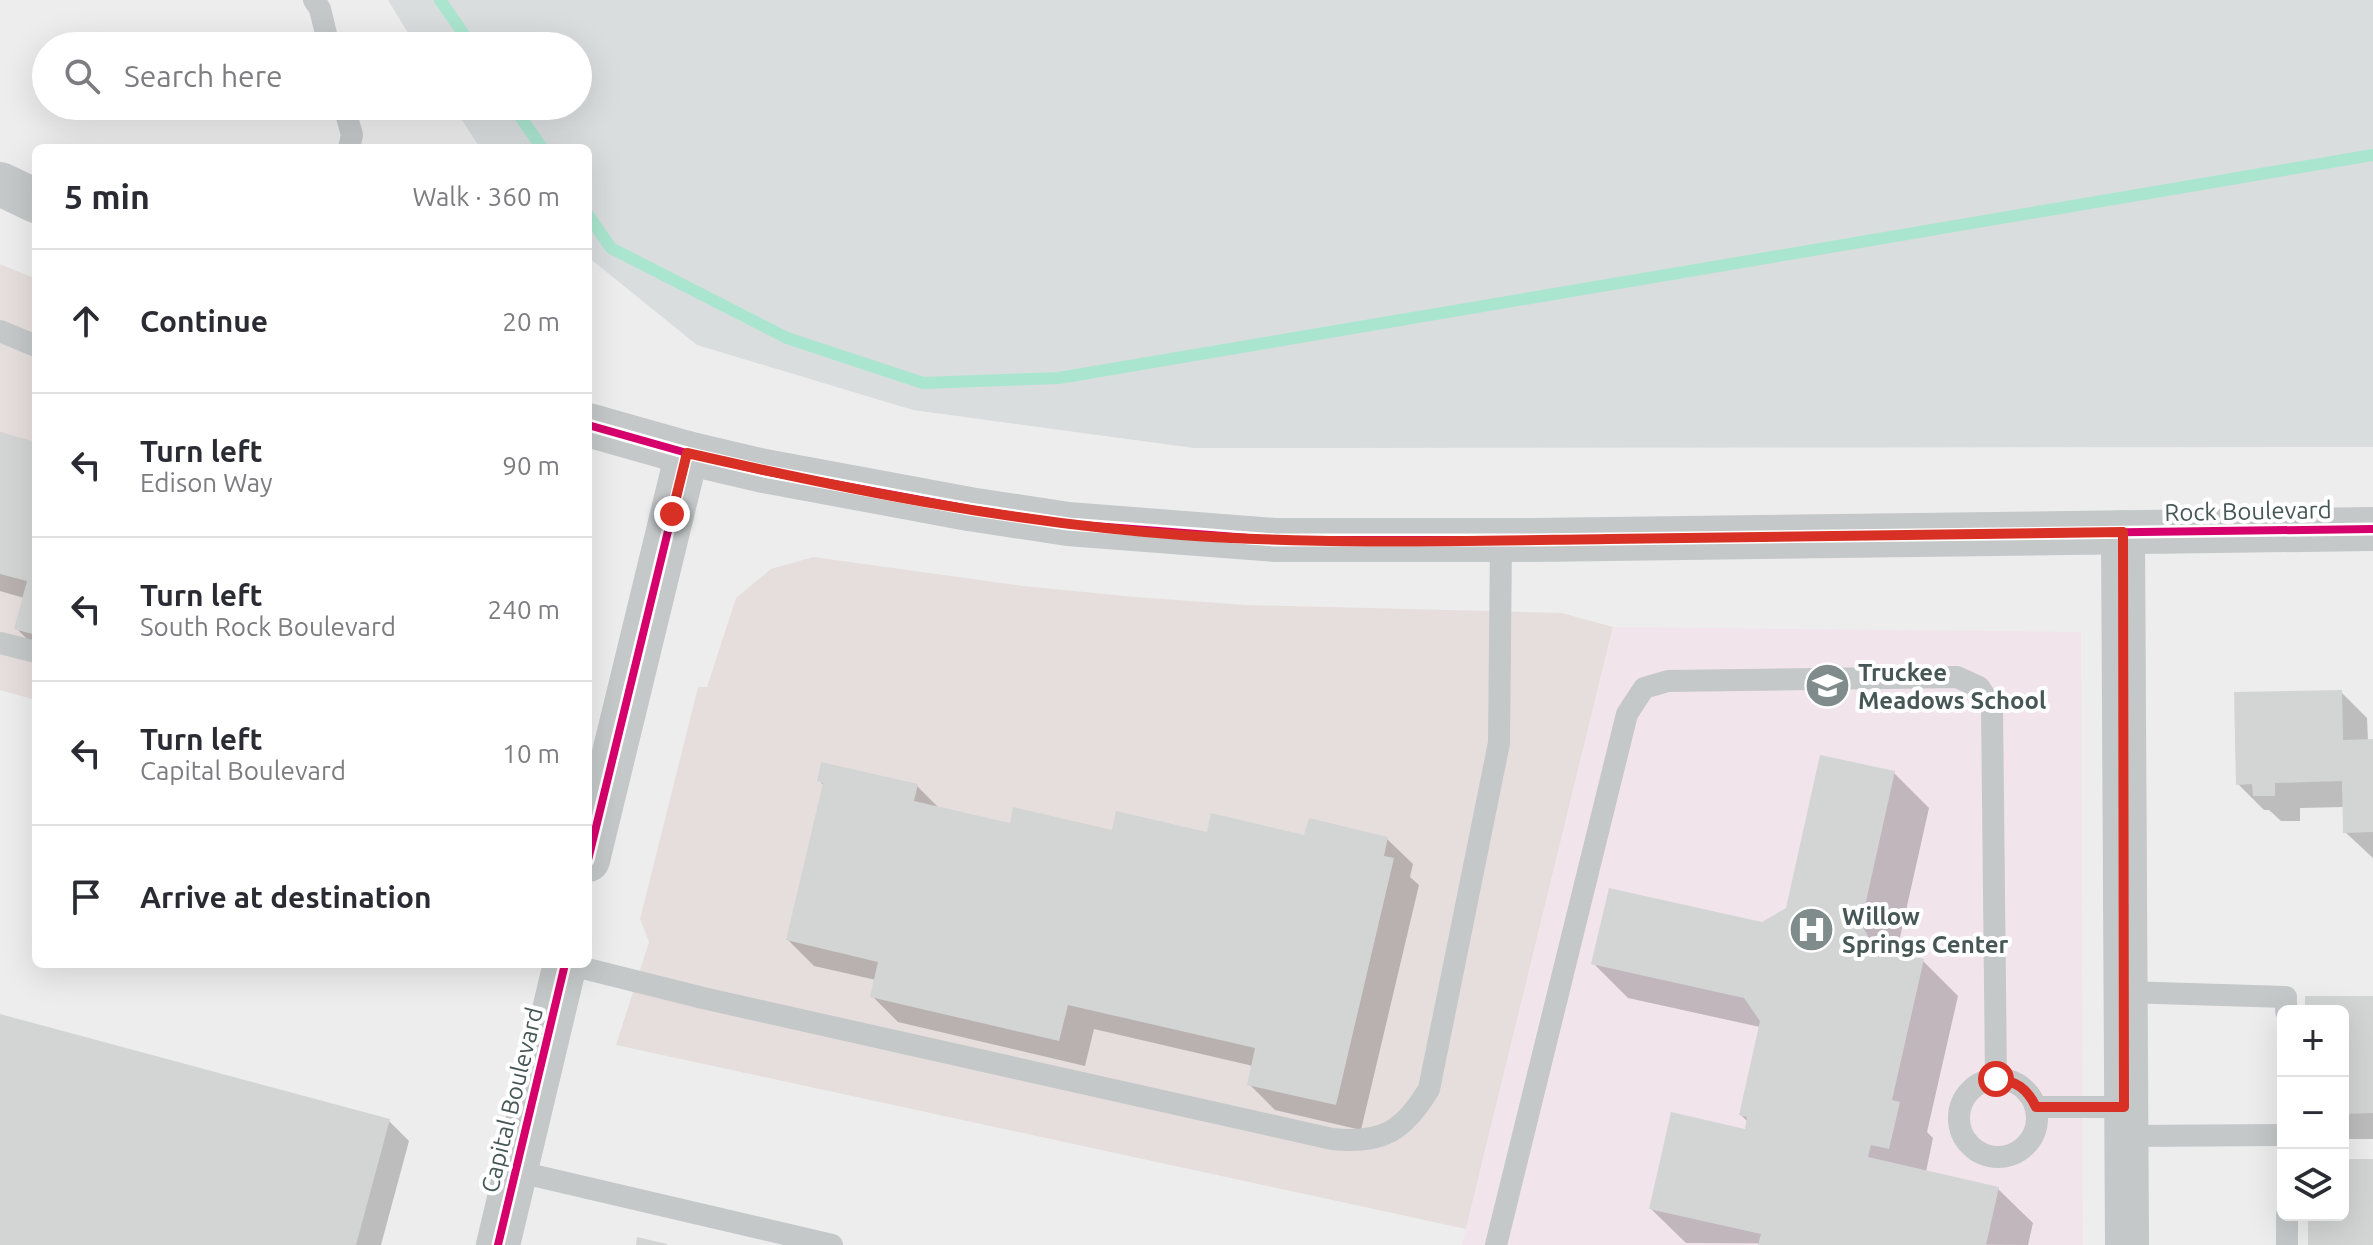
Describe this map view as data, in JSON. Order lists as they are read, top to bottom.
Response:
{
  "streets": {
    "main road": ["Rock Boulevard", "Capital Boulevard"]
  },
  "places": {
    "school or university": ["Truckee Meadows School"],
    "hospital": ["Willow Springs Center"]
  },
  "page": {
    "search": "Search here",
    "heading": ["5 min", "Walk · 360 m"],
    "list": [
      ["Continue", "20 m"],
      ["Turn left", "Edison Way", "90 m"],
      ["Turn left", "South Rock Boulevard", "240 m"],
      ["Turn left", "Capital Boulevard", "10 m"],
      "Arrive at destination"
    ],
    "map_buttons": ["+", "−"]
  }
}
